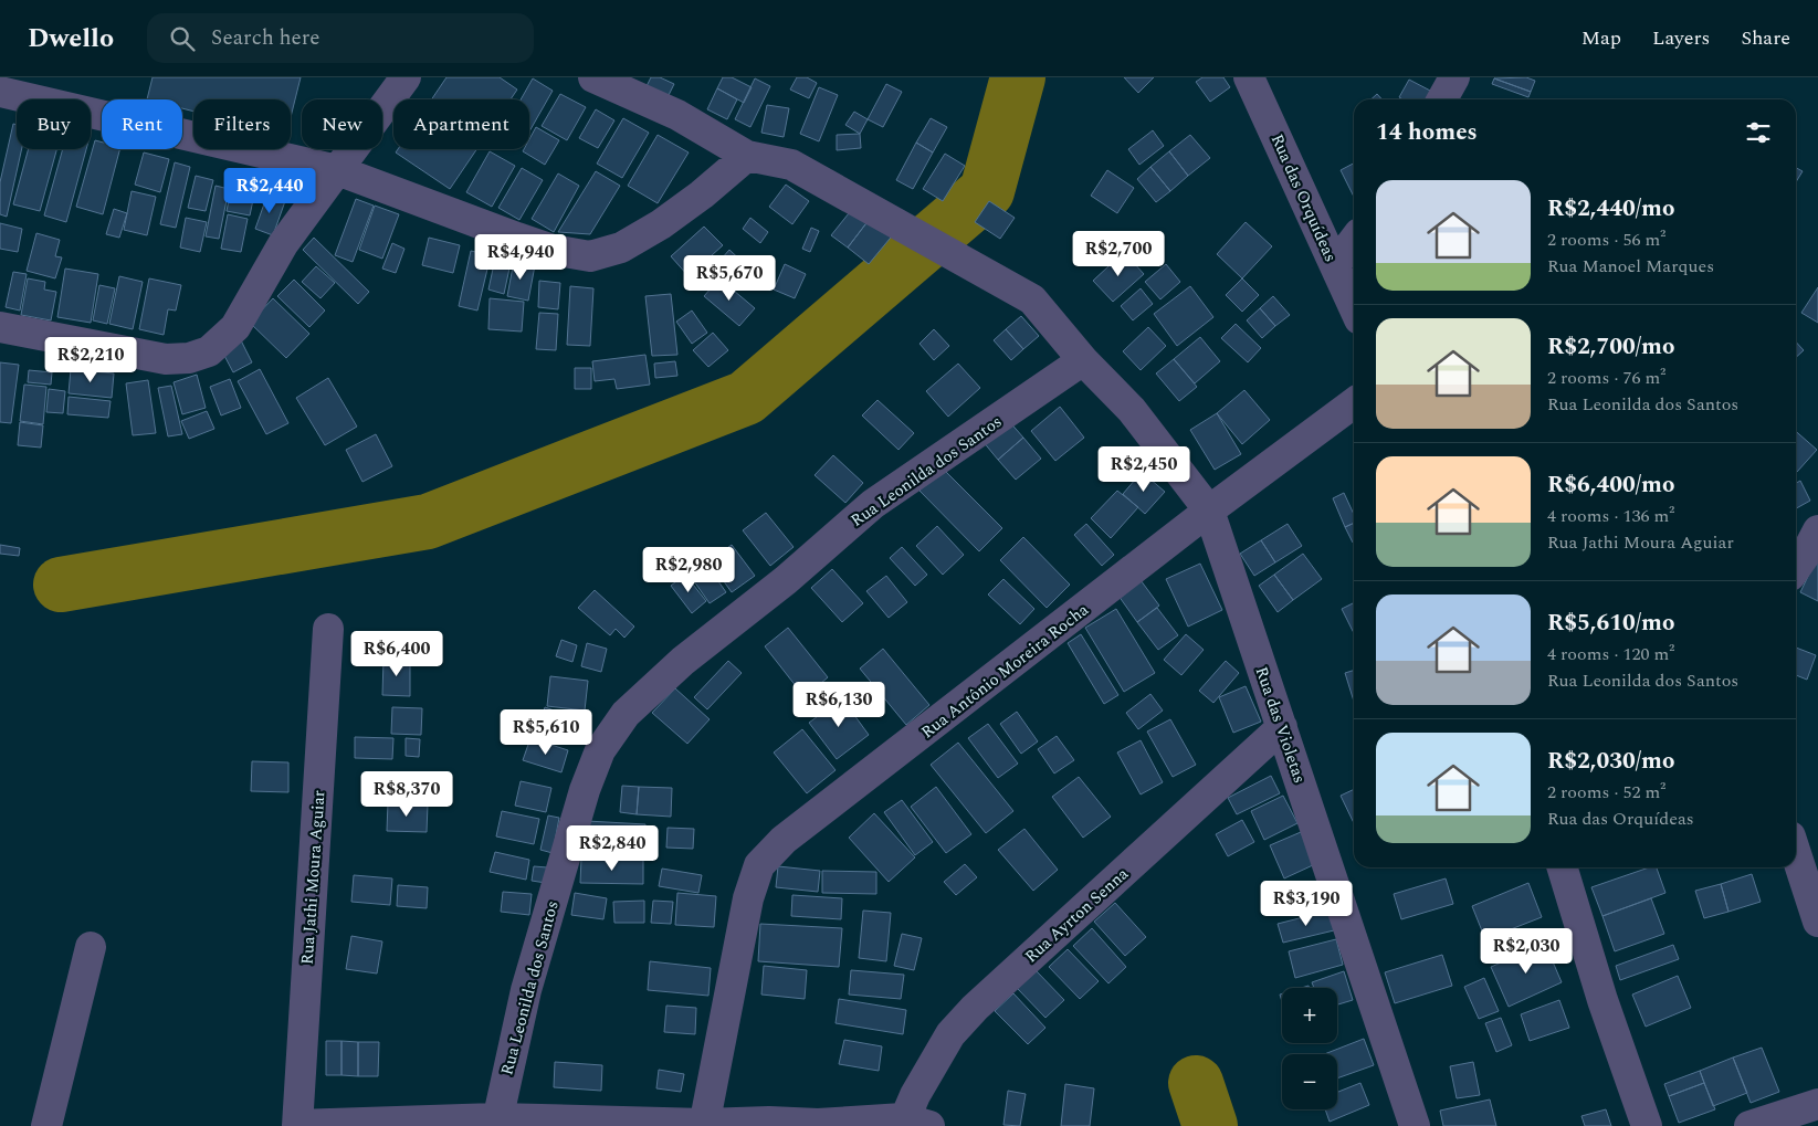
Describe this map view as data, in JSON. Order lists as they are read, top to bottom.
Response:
{
  "streets": {
    "street": [
      "Rua das Orquídeas",
      "Rua Leonilda dos Santos",
      "Rua Antônio Moreira Rocha",
      "Rua das Violetas",
      "Rua Jathi Moura Aguiar",
      "Rua Ayrton Senna"
    ]
  },
  "crossings": [
    ["Rua Leonilda dos Santos", "Rua das Violetas"],
    ["Rua Antônio Moreira Rocha", "Rua das Violetas"],
    ["Rua das Violetas", "Rua Ayrton Senna"]
  ],
  "page": {
    "header": "Dwello",
    "search": "Search here",
    "nav": ["Map", "Layers", "Share"],
    "chip": [
      "Buy",
      "Rent",
      "Filters",
      "New",
      "Apartment"
    ],
    "heading": "14 homes",
    "list": [
      {
        "name": "R$2,440/mo",
        "note": "2 rooms · 56 m² · Rua Manoel Marques"
      },
      {
        "name": "R$2,700/mo",
        "note": "2 rooms · 76 m² · Rua Leonilda dos Santos"
      },
      {
        "name": "R$6,400/mo",
        "note": "4 rooms · 136 m² · Rua Jathi Moura Aguiar"
      },
      {
        "name": "R$5,610/mo",
        "note": "4 rooms · 120 m² · Rua Leonilda dos Santos"
      },
      {
        "name": "R$2,030/mo",
        "note": "2 rooms · 52 m² · Rua das Orquídeas"
      }
    ],
    "price": [
      "R$2,440",
      "R$2,700",
      "R$4,940",
      "R$5,670",
      "R$2,210",
      "R$2,450",
      "R$2,980",
      "R$6,400",
      "R$6,130",
      "R$5,610",
      "R$8,370",
      "R$2,840",
      "R$3,190",
      "R$2,030"
    ],
    "map_buttons": ["+", "−"]
  }
}
